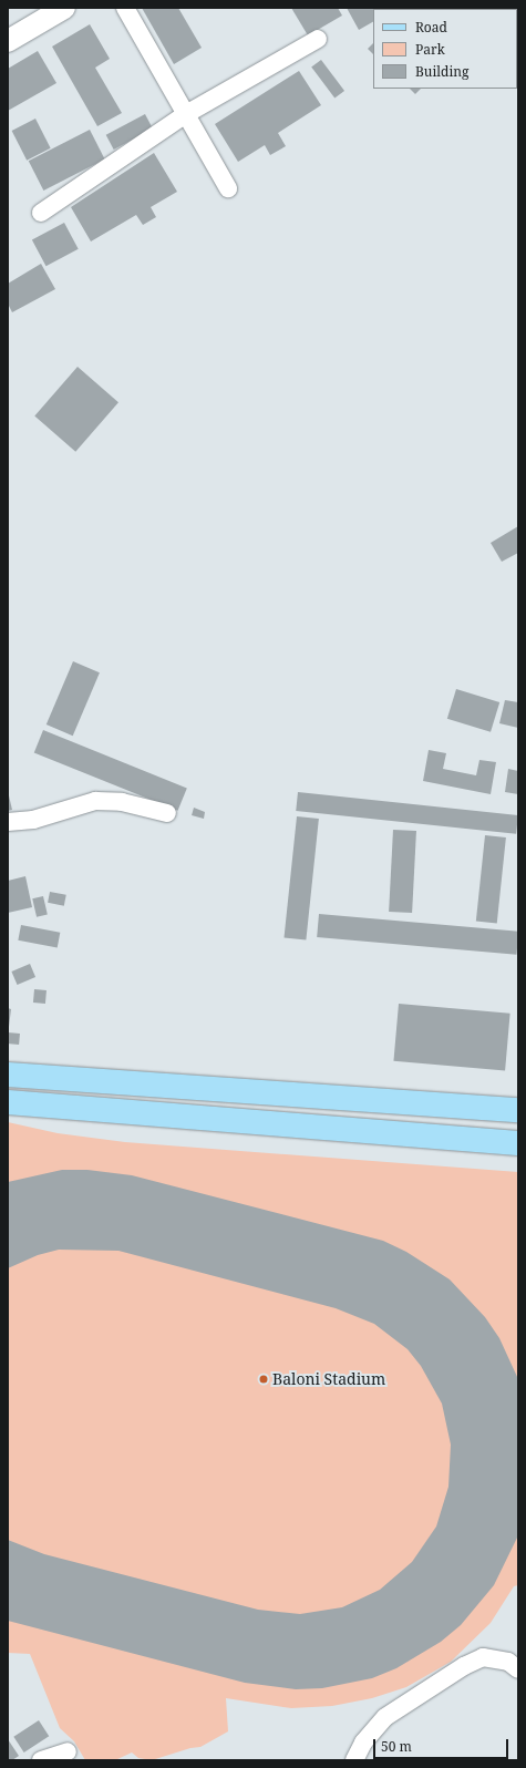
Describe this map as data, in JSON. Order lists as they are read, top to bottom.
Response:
{
  "places": ["Baloni Stadium"],
  "legend": ["Road", "Park", "Building"],
  "scale_bar": "50 m"
}
